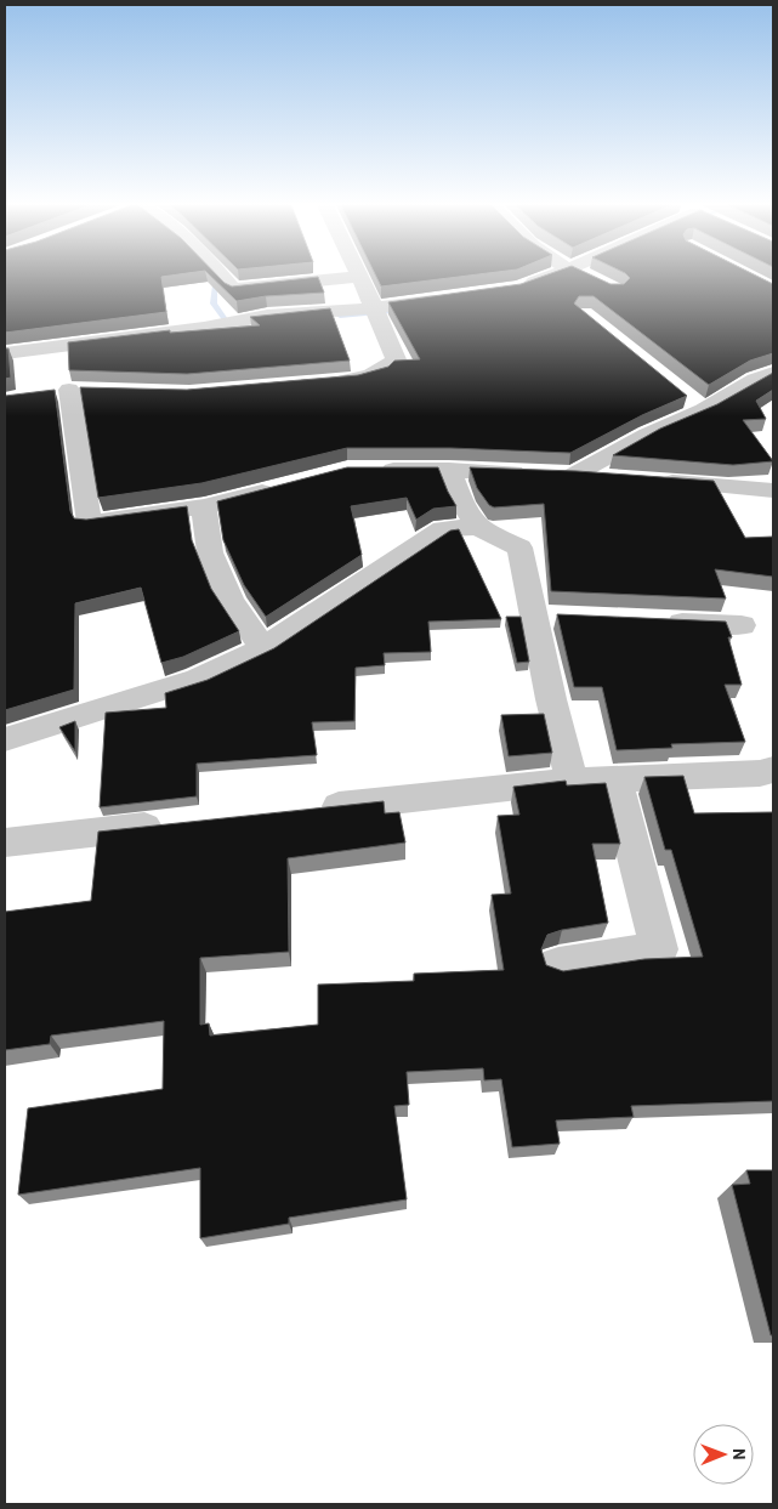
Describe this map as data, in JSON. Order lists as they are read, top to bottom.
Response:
{
  "north": "right"
}
